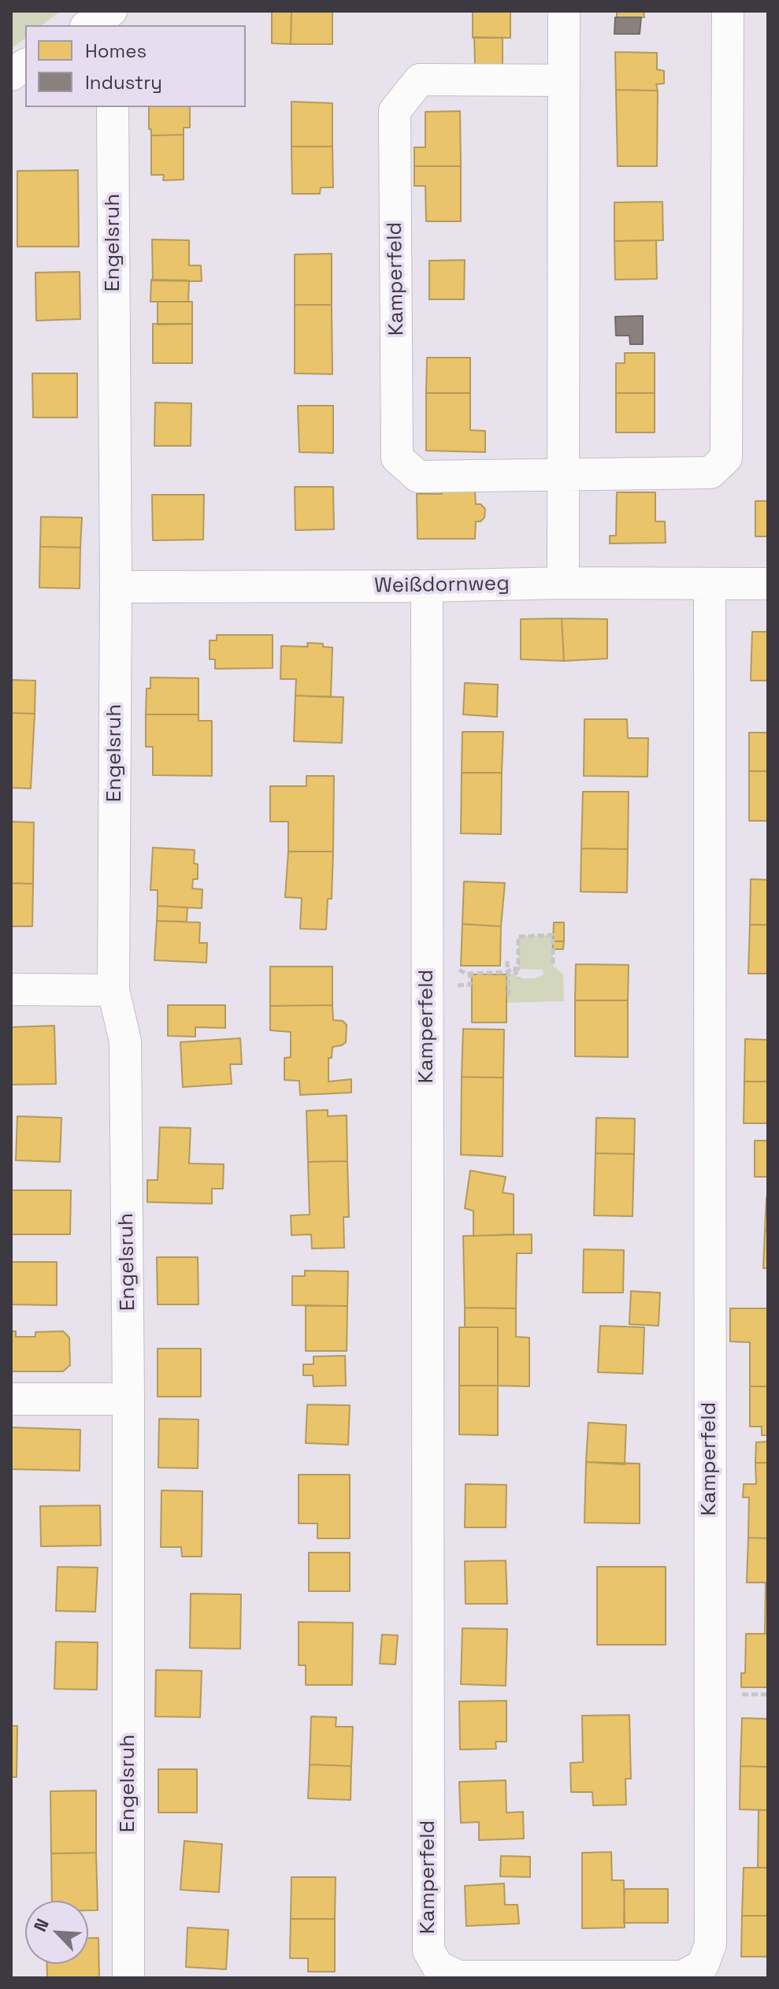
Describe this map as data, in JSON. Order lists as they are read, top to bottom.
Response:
{
  "streets": {
    "street": ["Engelsruh", "Kamperfeld", "Weißdornweg"]
  },
  "crossings": [
    ["Engelsruh", "Weißdornweg"],
    ["Kamperfeld", "Weißdornweg"]
  ],
  "legend": ["Homes", "Industry"],
  "north": "top left"
}
